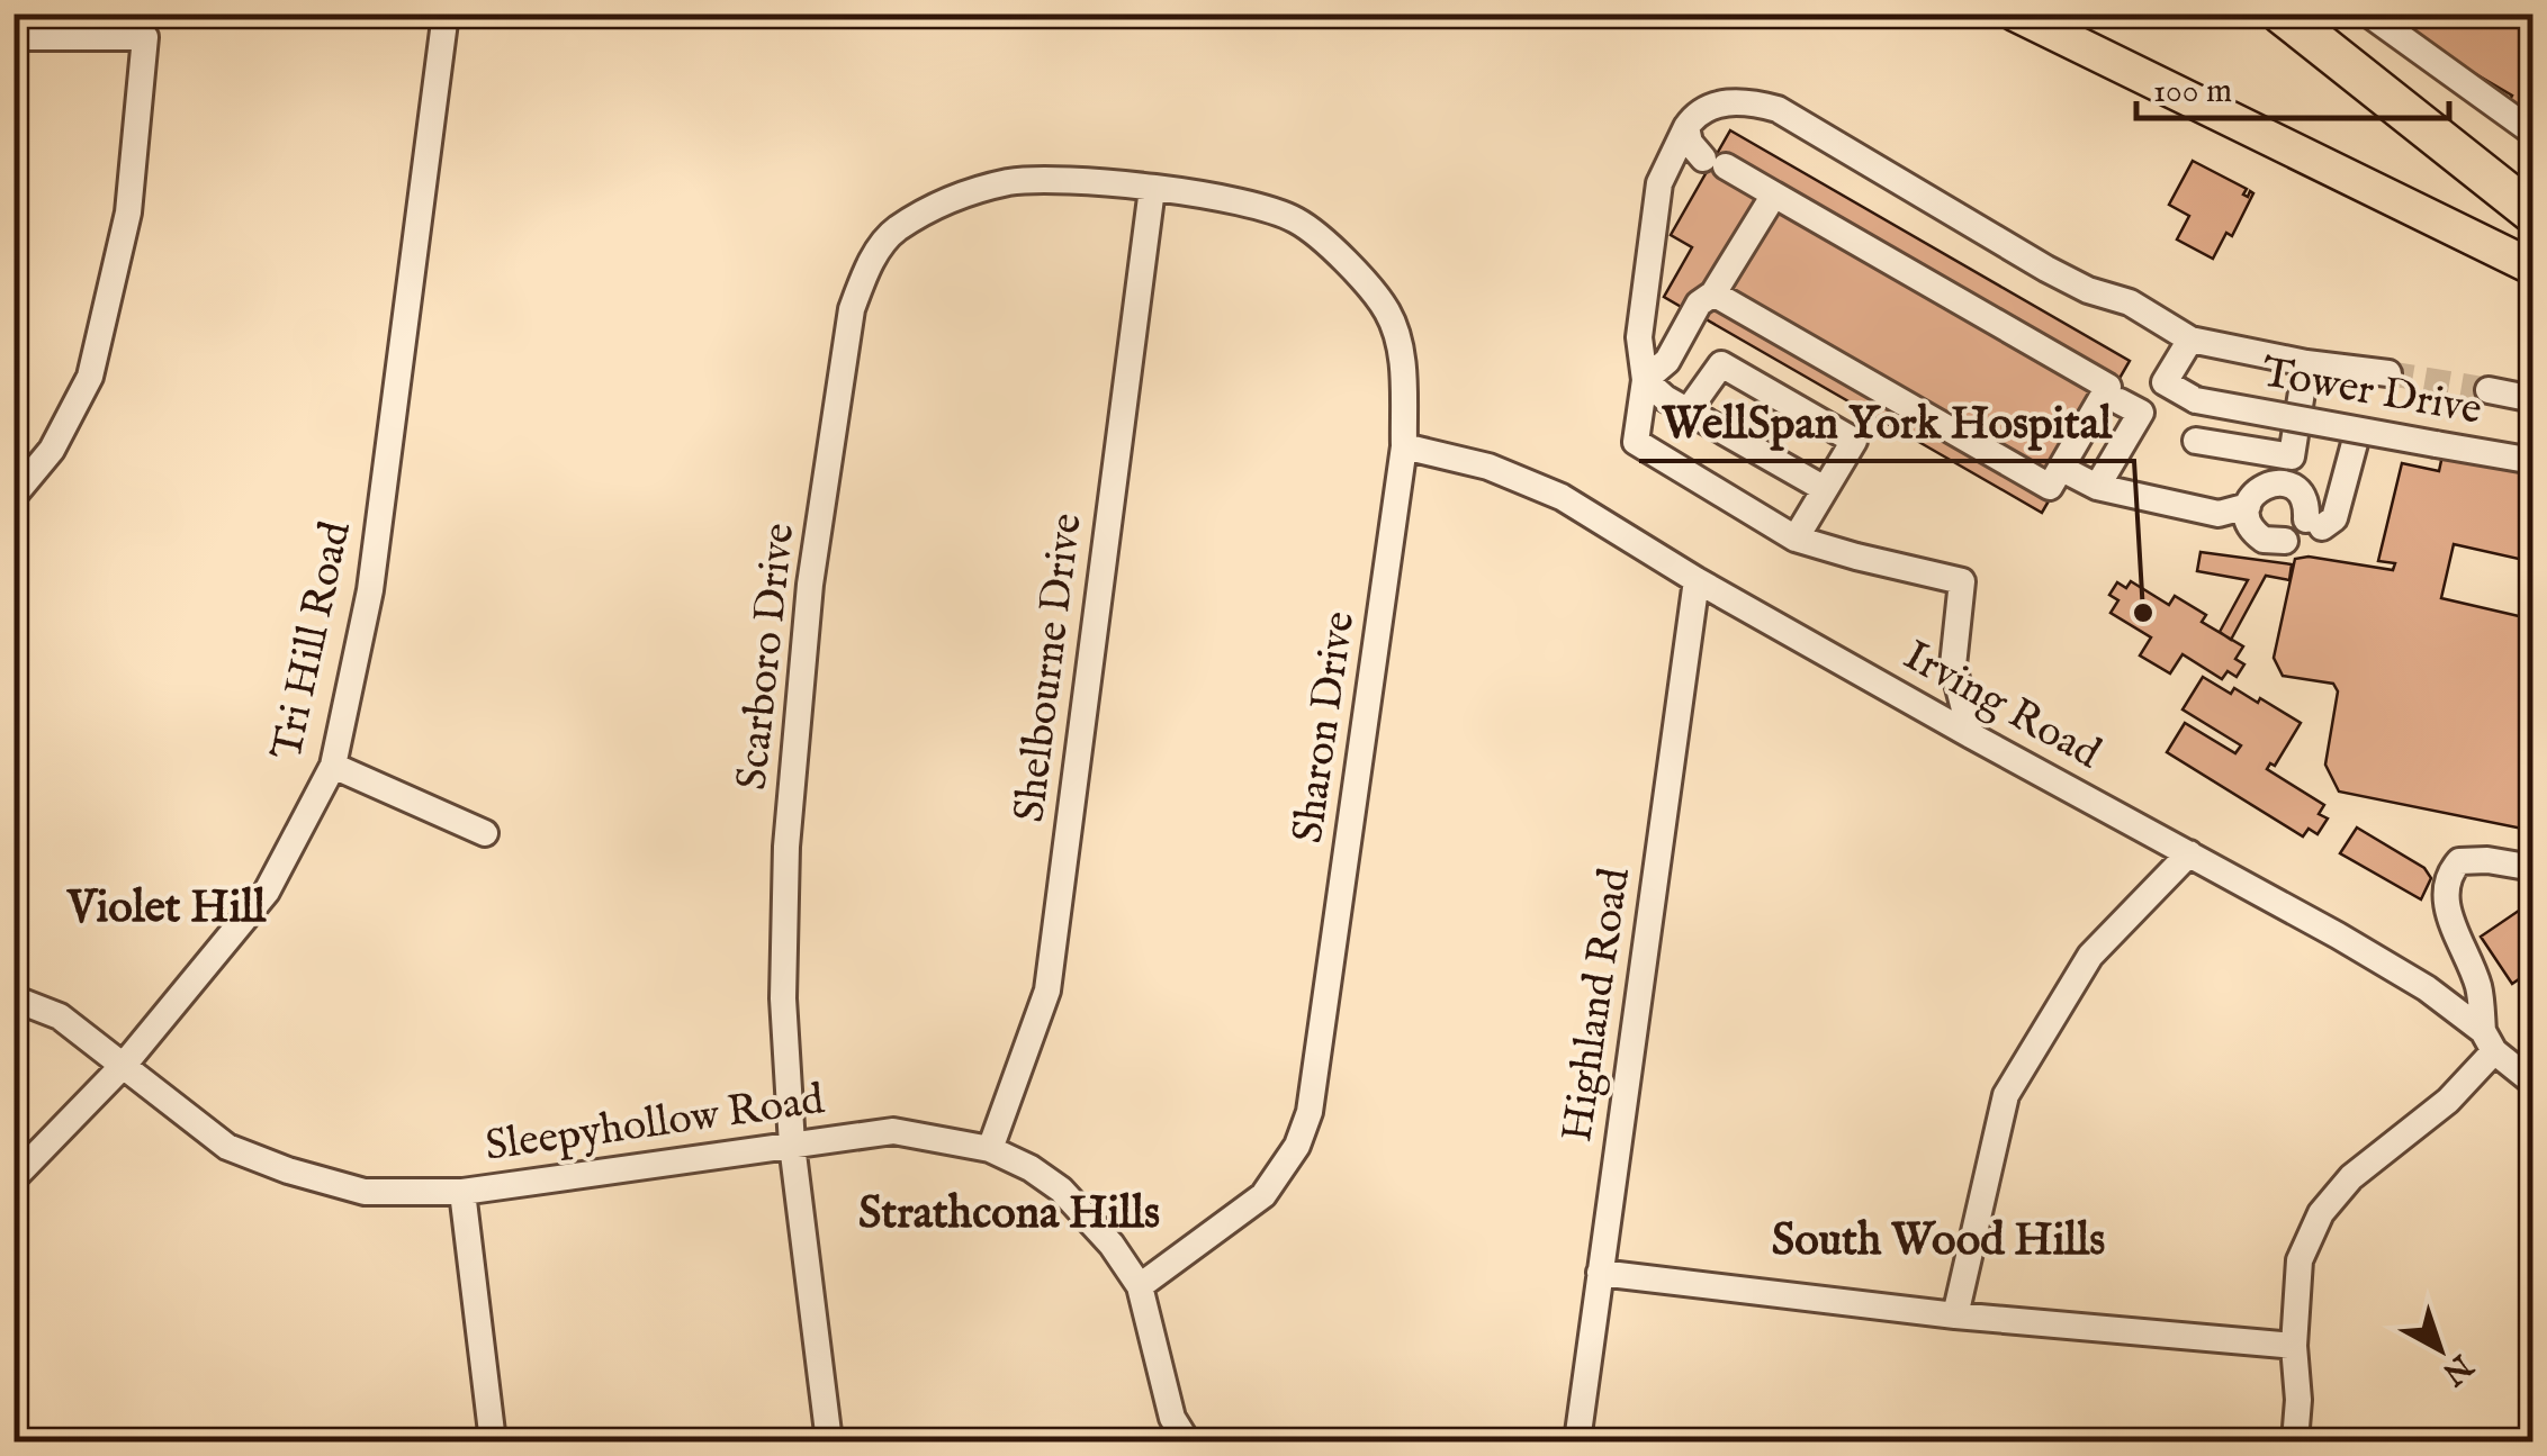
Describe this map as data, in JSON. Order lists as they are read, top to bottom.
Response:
{
  "streets": {
    "street": [
      "Tower Drive",
      "Tri Hill Road",
      "Scarboro Drive",
      "Shelbourne Drive",
      "Irving Road",
      "Sharon Drive",
      "Highland Road",
      "Sleepyhollow Road"
    ]
  },
  "crossings": [
    ["Tri Hill Road", "Sleepyhollow Road"],
    ["Scarboro Drive", "Shelbourne Drive"],
    ["Scarboro Drive", "Sharon Drive"],
    ["Scarboro Drive", "Sleepyhollow Road"],
    ["Shelbourne Drive", "Sleepyhollow Road"],
    ["Irving Road", "Sharon Drive"],
    ["Irving Road", "Highland Road"],
    ["Sharon Drive", "Sleepyhollow Road"]
  ],
  "districts": ["Violet Hill", "Strathcona Hills", "South Wood Hills"],
  "places": ["WellSpan York Hospital"],
  "scale_bar": "100 m",
  "north": "bottom right"
}
